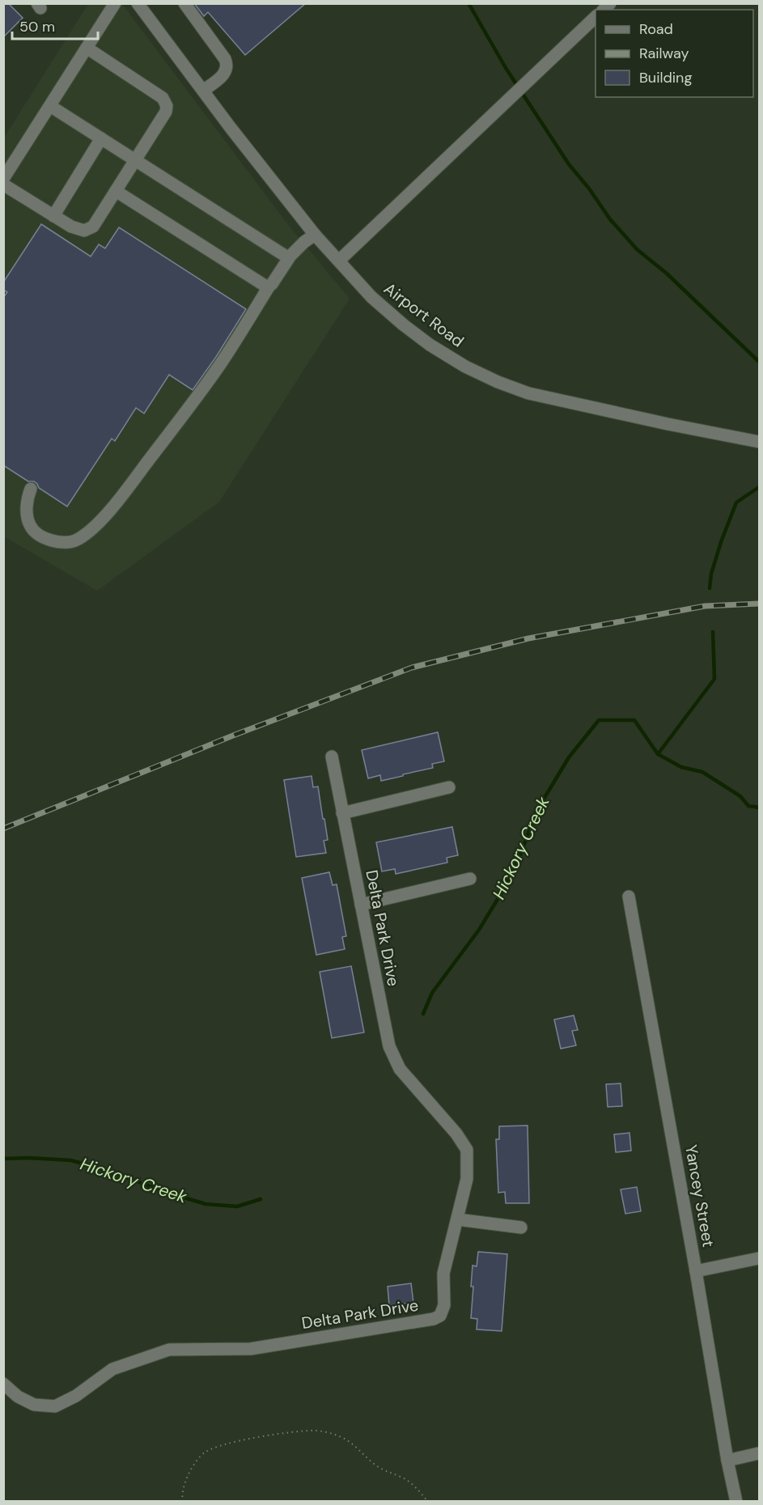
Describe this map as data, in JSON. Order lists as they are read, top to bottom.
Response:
{
  "streets": {
    "street": ["Airport Road", "Delta Park Drive", "Yancey Street"]
  },
  "water": ["Hickory Creek"],
  "legend": ["Road", "Railway", "Building"],
  "scale_bar": "50 m"
}
